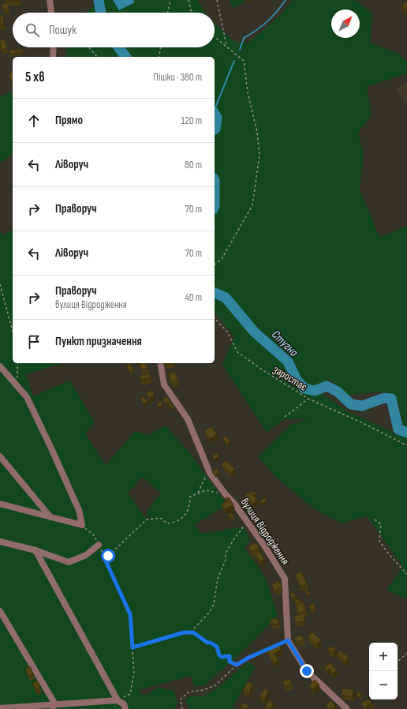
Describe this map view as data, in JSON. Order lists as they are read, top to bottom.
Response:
{
  "streets": {
    "street": ["вулиця Відродження"],
    "path": ["заростає"]
  },
  "water": ["Стугна"],
  "north": "top right",
  "page": {
    "search": "Пошук",
    "heading": ["5 хв", "Пішки · 380 m"],
    "list": [
      ["Прямо", "120 m"],
      ["Ліворуч", "80 m"],
      ["Праворуч", "70 m"],
      ["Ліворуч", "70 m"],
      ["Праворуч", "вулиця Відродження", "40 m"],
      "Пункт призначення"
    ],
    "map_buttons": ["+", "−"]
  }
}
